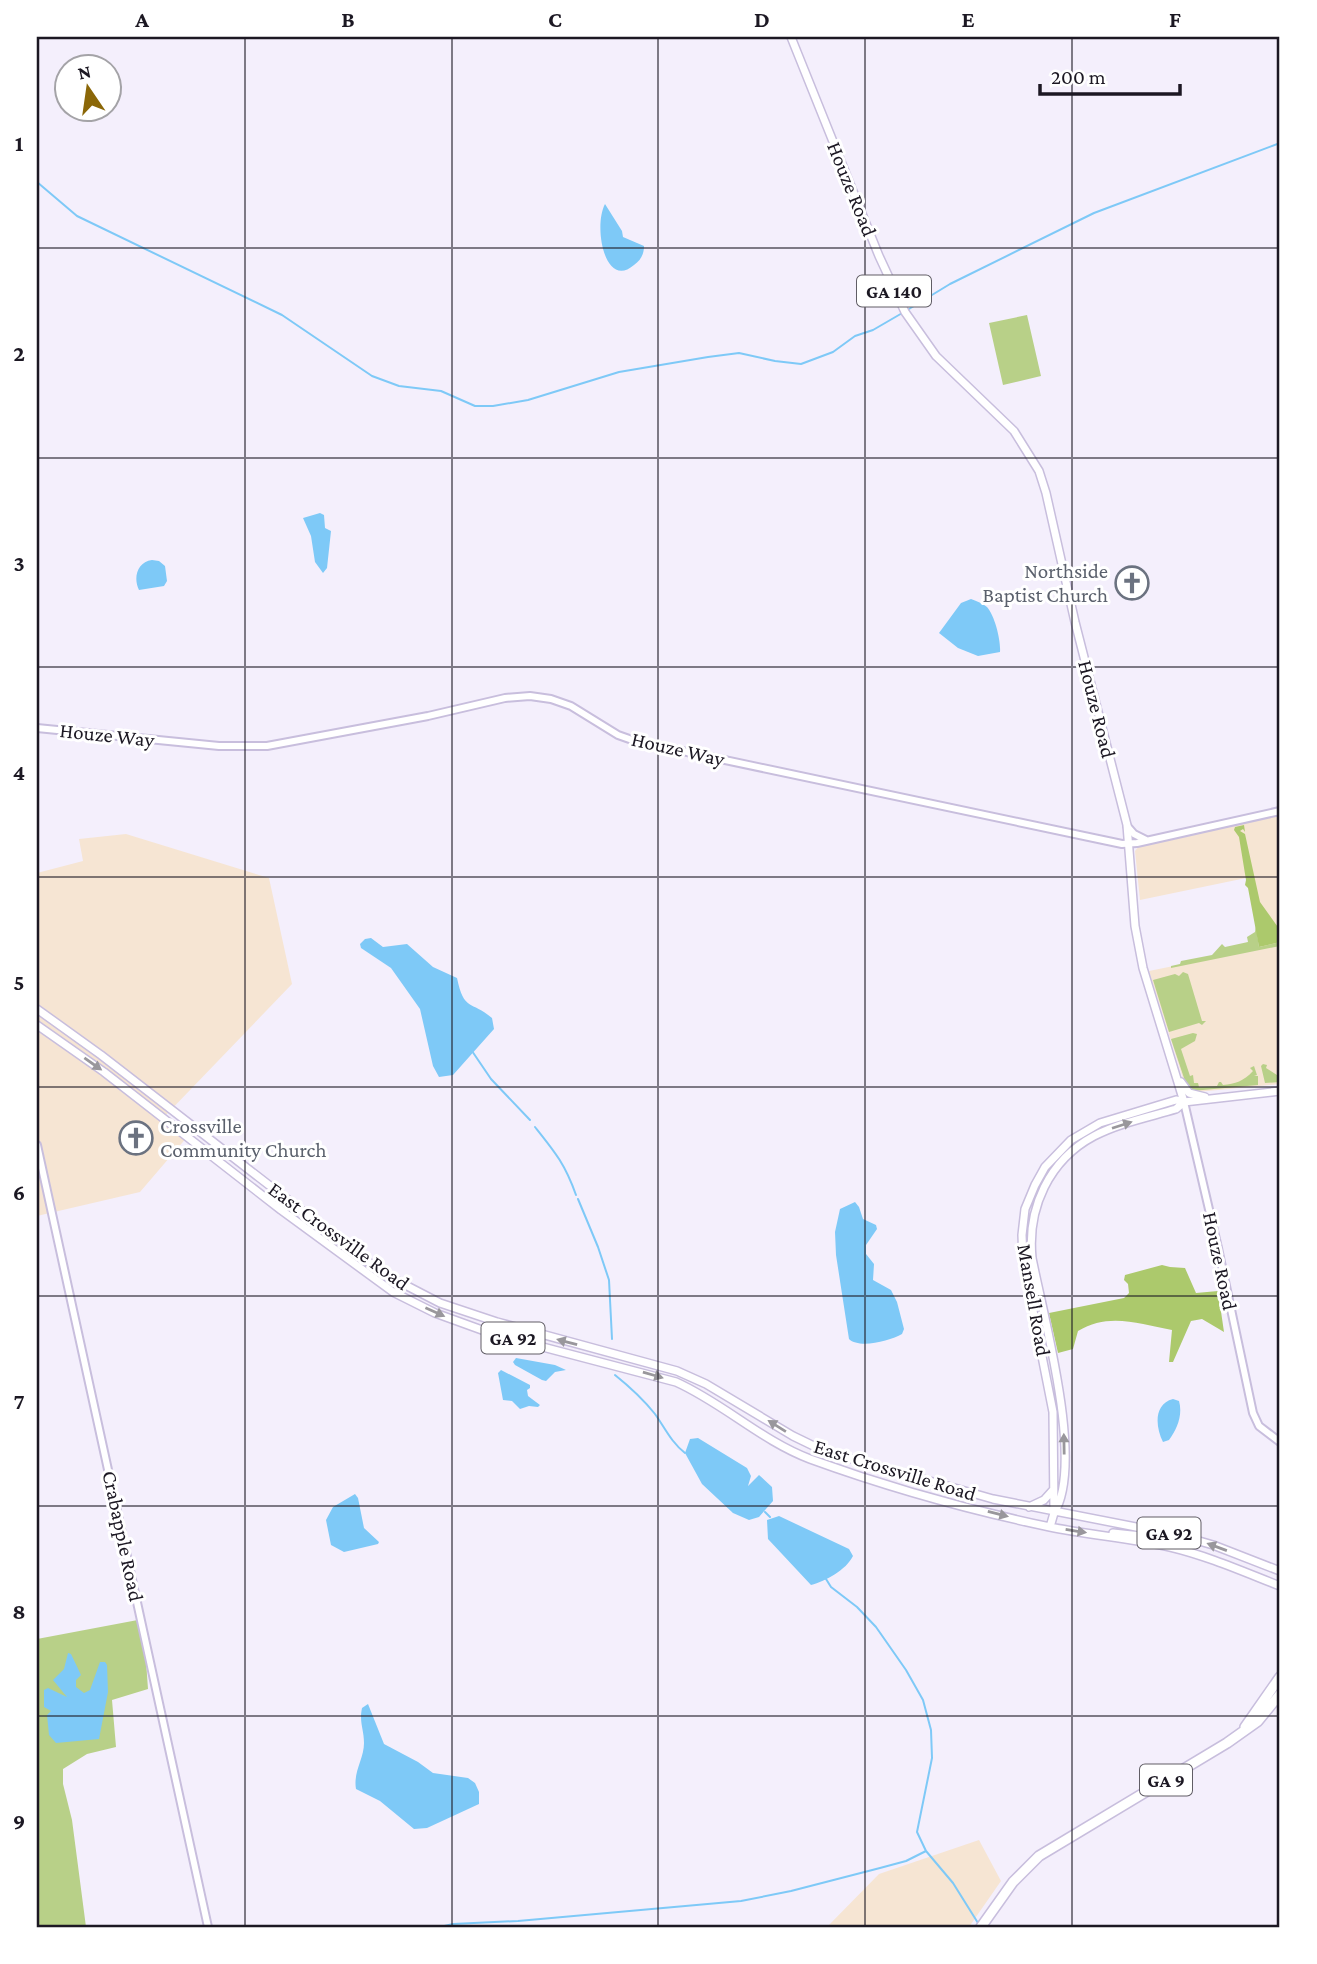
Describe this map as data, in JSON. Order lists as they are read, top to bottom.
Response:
{
  "streets": {
    "highway": ["GA 9"],
    "main road": [
      "Houze Road",
      "GA 140",
      "East Crossville Road",
      "Mansell Road",
      "GA 92"
    ],
    "street": ["Houze Way", "Crabapple Road"]
  },
  "crossings": [
    ["Houze Road", "Houze Way"],
    ["Houze Road", "Mansell Road"],
    ["East Crossville Road", "Mansell Road"]
  ],
  "places": {
    "church": ["Northside Baptist Church", "Crossville Community Church"]
  },
  "scale_bar": "200 m",
  "north": "top",
  "grid": {
    "columns": [
      "A",
      "B",
      "C",
      "D",
      "E",
      "F"
    ],
    "rows": [
      "1",
      "2",
      "3",
      "4",
      "5",
      "6",
      "7",
      "8",
      "9"
    ]
  }
}
